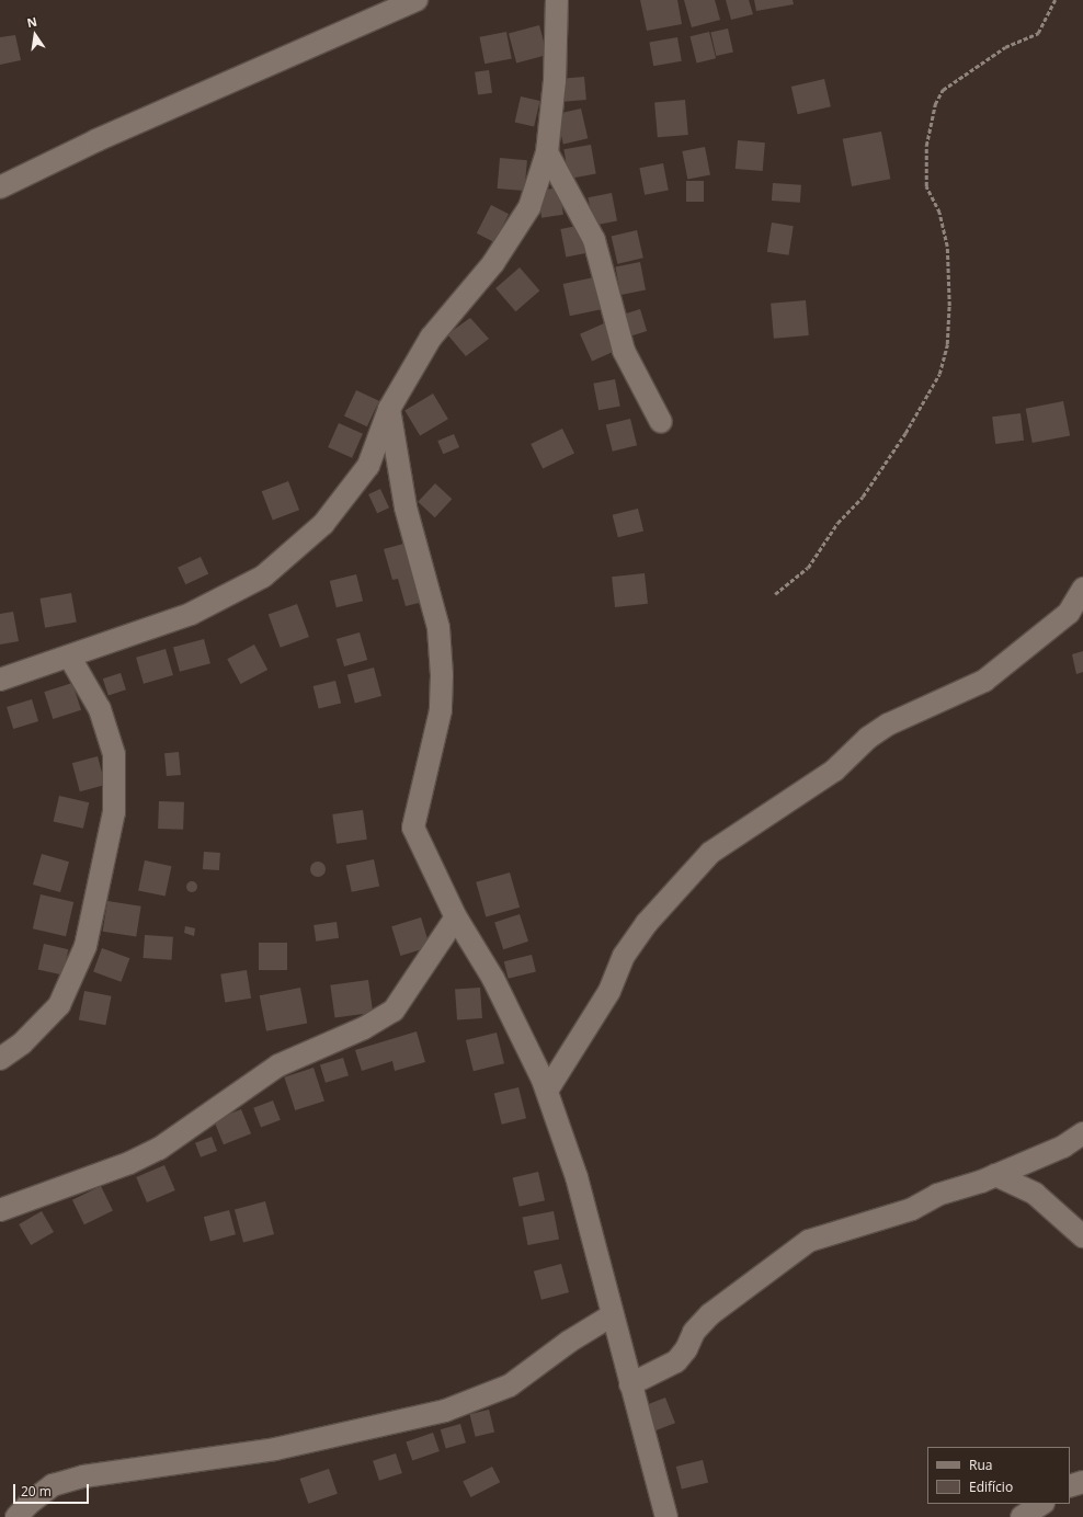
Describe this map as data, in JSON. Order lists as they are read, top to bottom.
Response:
{
  "legend": ["Rua", "Edifício"],
  "scale_bar": "20 m",
  "north": "top"
}
